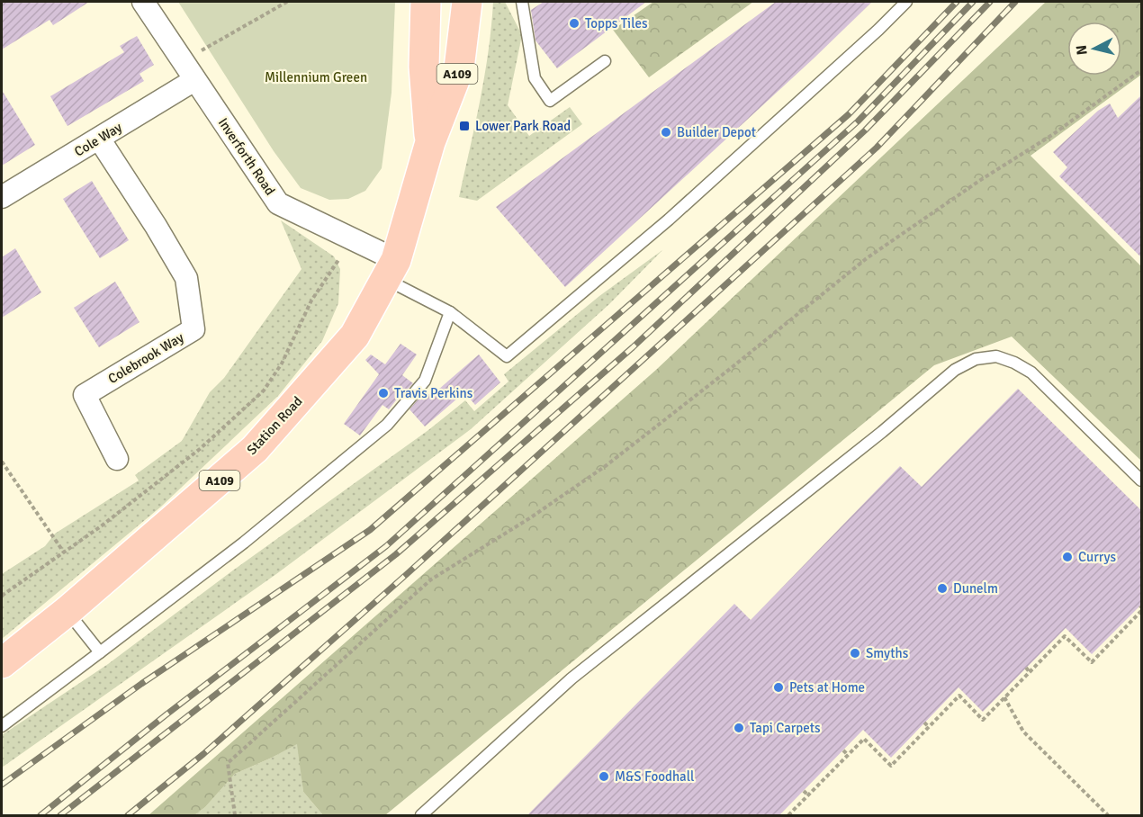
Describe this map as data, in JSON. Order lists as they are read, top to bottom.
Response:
{
  "streets": {
    "main road": ["A109", "Station Road"],
    "street": ["Cole Way", "Inverforth Road", "Colebrook Way"]
  },
  "crossings": [
    ["Cole Way", "Inverforth Road"],
    ["Cole Way", "Colebrook Way"],
    ["Inverforth Road", "Station Road"]
  ],
  "parks": ["Millennium Green"],
  "places": {
    "other": [
      "Topps Tiles",
      "Builder Depot",
      "Travis Perkins",
      "Currys",
      "Dunelm",
      "Smyths",
      "Pets at Home",
      "Tapi Carpets",
      "M&S Foodhall"
    ],
    "transit": ["Lower Park Road"]
  },
  "north": "left"
}
